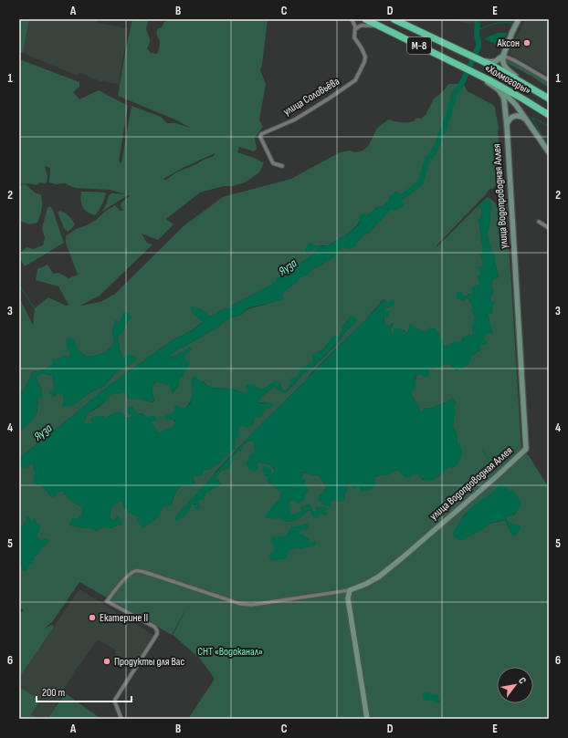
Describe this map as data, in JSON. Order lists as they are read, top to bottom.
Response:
{
  "streets": {
    "highway": ["М-8", "«Холмогоры»"],
    "street": ["улица Соловьёва", "улица Водопроводная Аллея"]
  },
  "crossings": [
    ["М-8", "«Холмогоры»"]
  ],
  "water": ["Яуза"],
  "parks": ["СНТ «Водоканал»"],
  "places": ["Аксон", "Екатерине II", "Продукты для Вас"],
  "scale_bar": "200 m",
  "north": "top right",
  "grid": {
    "columns": [
      "A",
      "B",
      "C",
      "D",
      "E"
    ],
    "rows": [
      "1",
      "2",
      "3",
      "4",
      "5",
      "6"
    ]
  }
}
